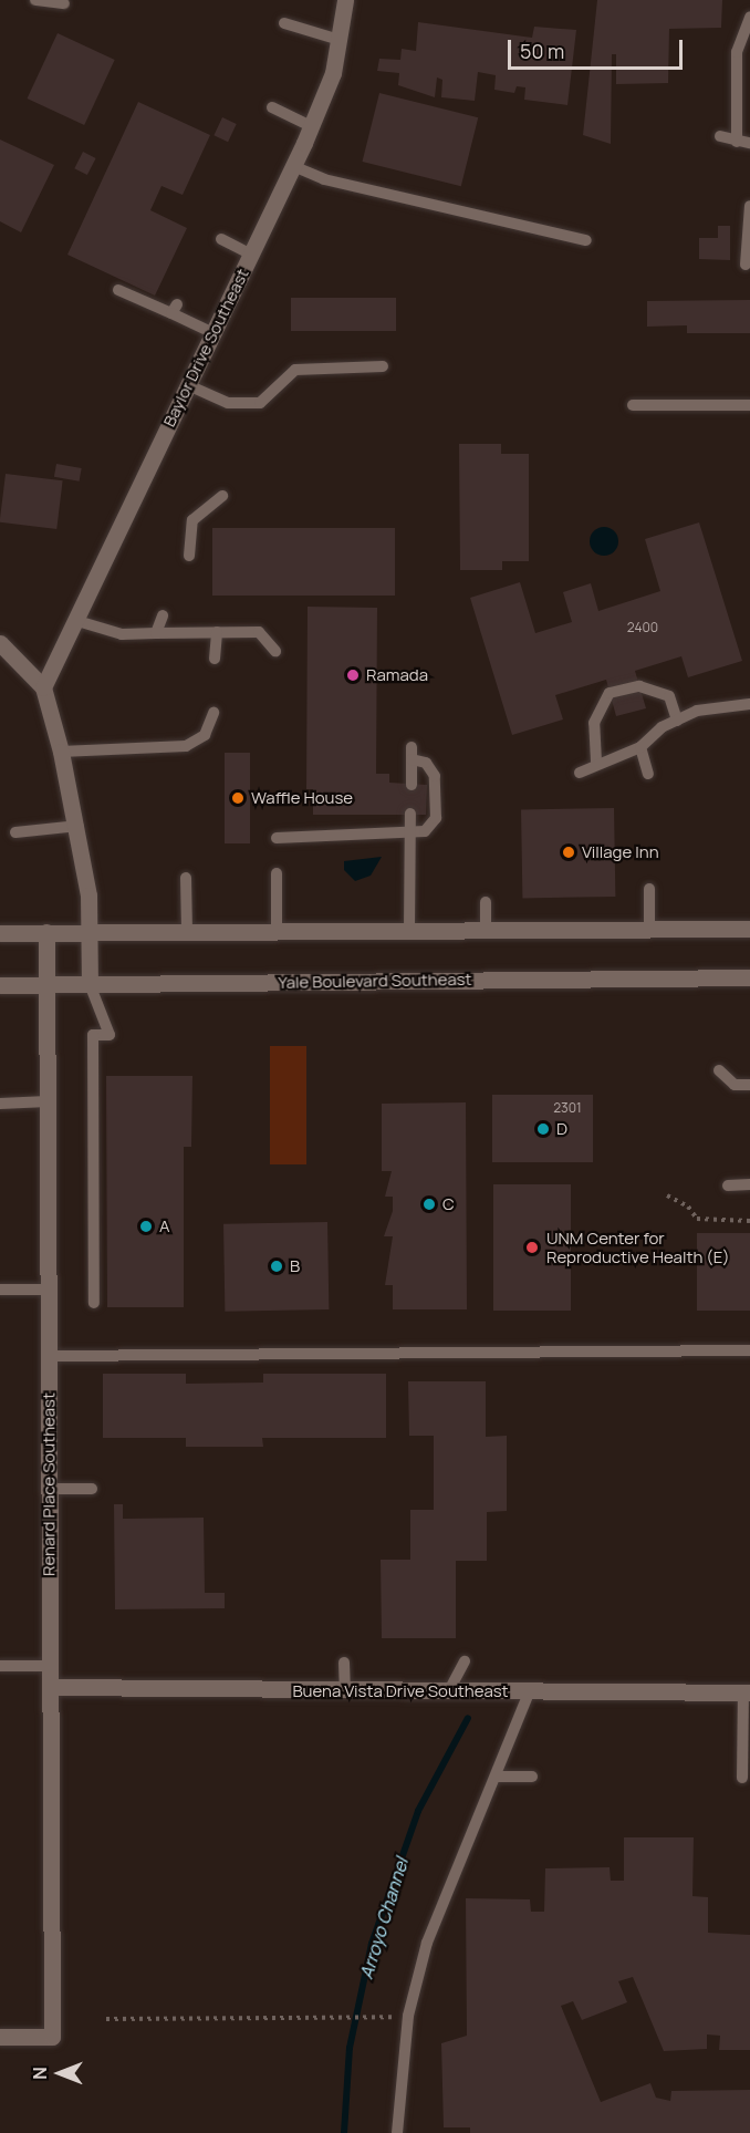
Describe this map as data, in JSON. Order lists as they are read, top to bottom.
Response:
{
  "streets": {
    "street": [
      "Baylor Drive Southeast",
      "Yale Boulevard Southeast",
      "Renard Place Southeast",
      "Buena Vista Drive Southeast"
    ]
  },
  "crossings": [
    ["Yale Boulevard Southeast", "Renard Place Southeast"],
    ["Renard Place Southeast", "Buena Vista Drive Southeast"]
  ],
  "water": ["Arroyo Channel"],
  "places": [
    "Ramada",
    "Waffle House",
    "Village Inn",
    "D",
    "C",
    "A",
    "UNM Center for Reproductive Health (E)",
    "B"
  ],
  "house_numbers": ["2400", "2301"],
  "scale_bar": "50 m",
  "north": "left"
}
